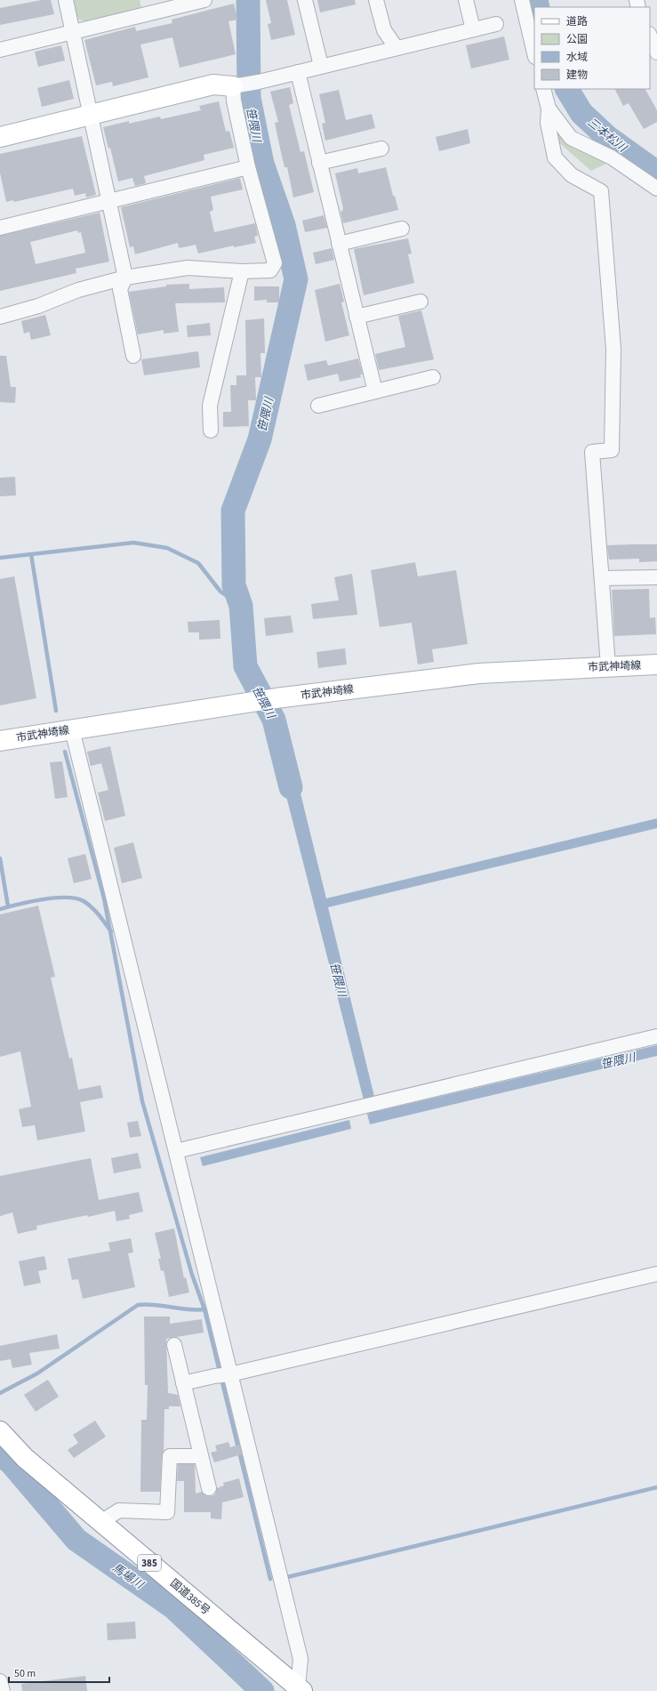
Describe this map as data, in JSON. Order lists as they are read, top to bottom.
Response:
{
  "streets": {
    "main road": ["市武神埼線", "385", "国道385号"]
  },
  "water": ["笹隈川", "三本松川", "馬場川"],
  "legend": [
    "道路",
    "公園",
    "水域",
    "建物"
  ],
  "scale_bar": "50 m"
}
